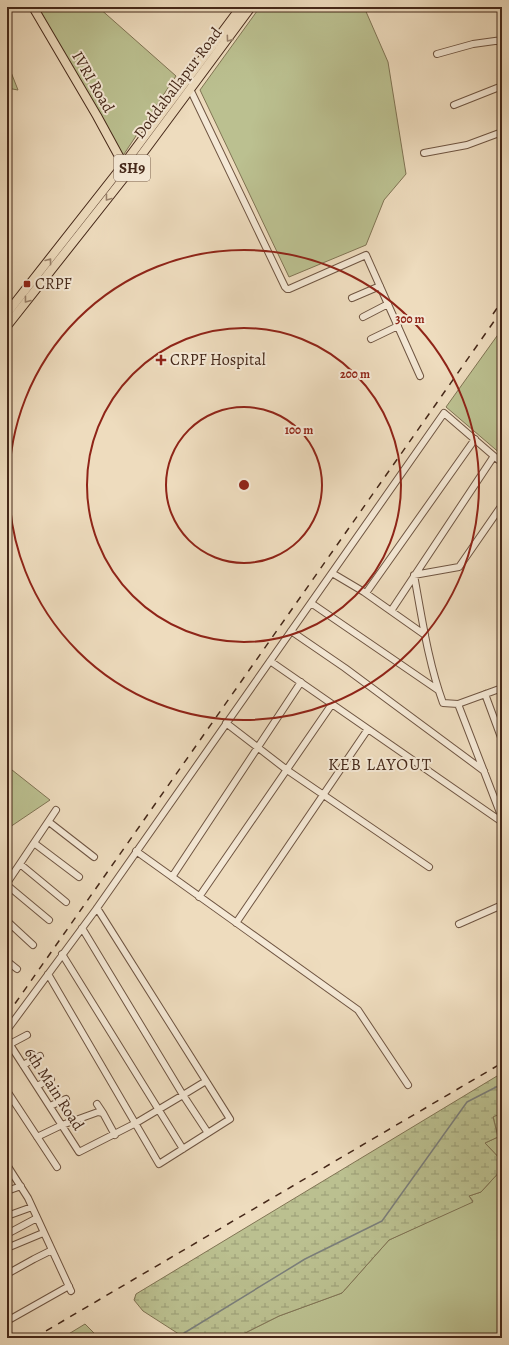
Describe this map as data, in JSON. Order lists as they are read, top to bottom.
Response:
{
  "streets": {
    "main road": ["IVRI Road", "Doddaballapur Road", "SH9"],
    "street": ["6th Main Road"]
  },
  "crossings": [
    ["IVRI Road", "Doddaballapur Road"]
  ],
  "districts": ["KEB LAYOUT"],
  "places": {
    "transit": ["CRPF"],
    "health": ["CRPF Hospital"]
  },
  "rings": ["300 m", "200 m", "100 m"]
}
